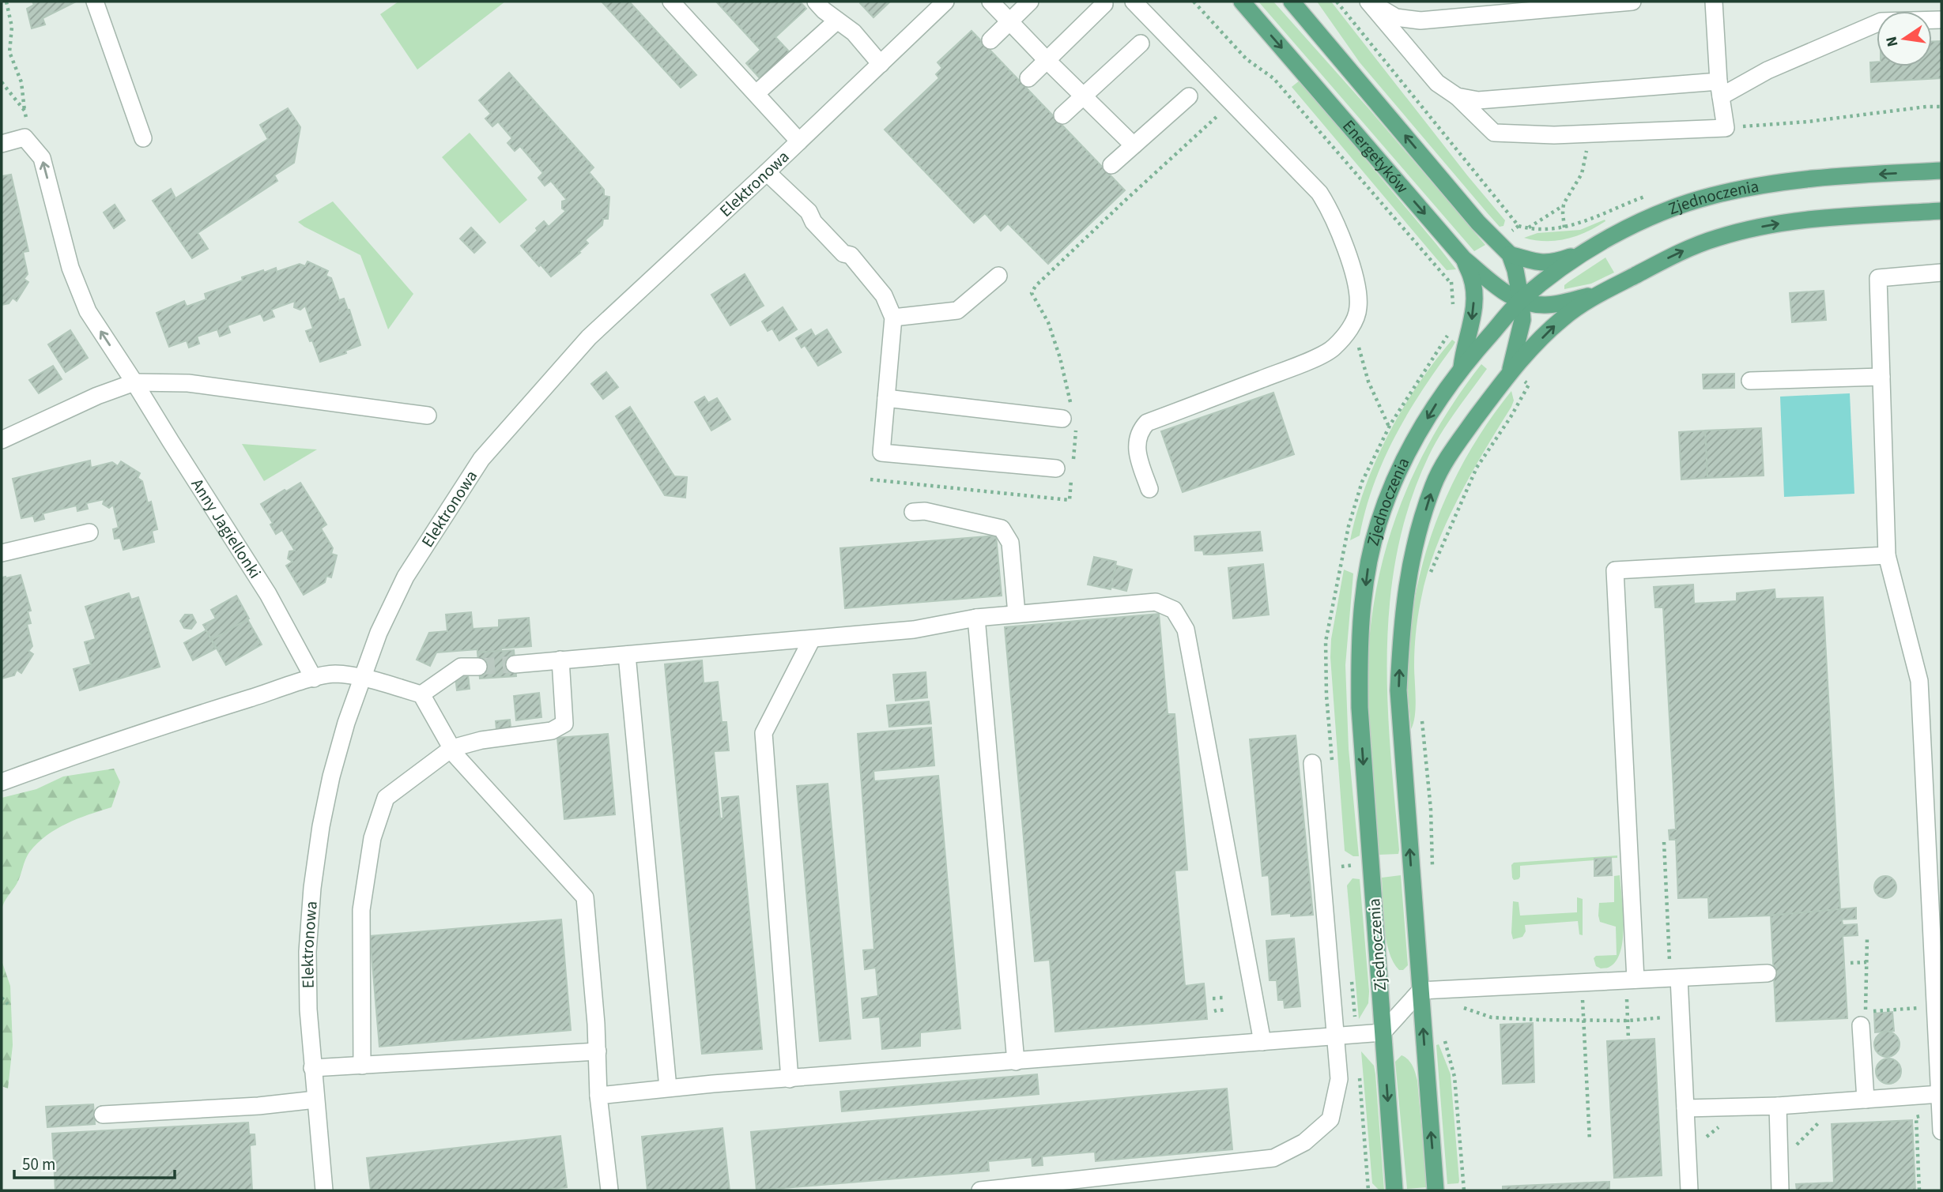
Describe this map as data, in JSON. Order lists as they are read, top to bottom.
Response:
{
  "streets": {
    "main road": ["Energetyków", "Zjednoczenia"],
    "street": ["Elektronowa", "Anny Jagiellonki"]
  },
  "crossings": [
    ["Energetyków", "Zjednoczenia"]
  ],
  "one_way": ["Anny Jagiellonki"],
  "scale_bar": "50 m",
  "north": "left"
}
